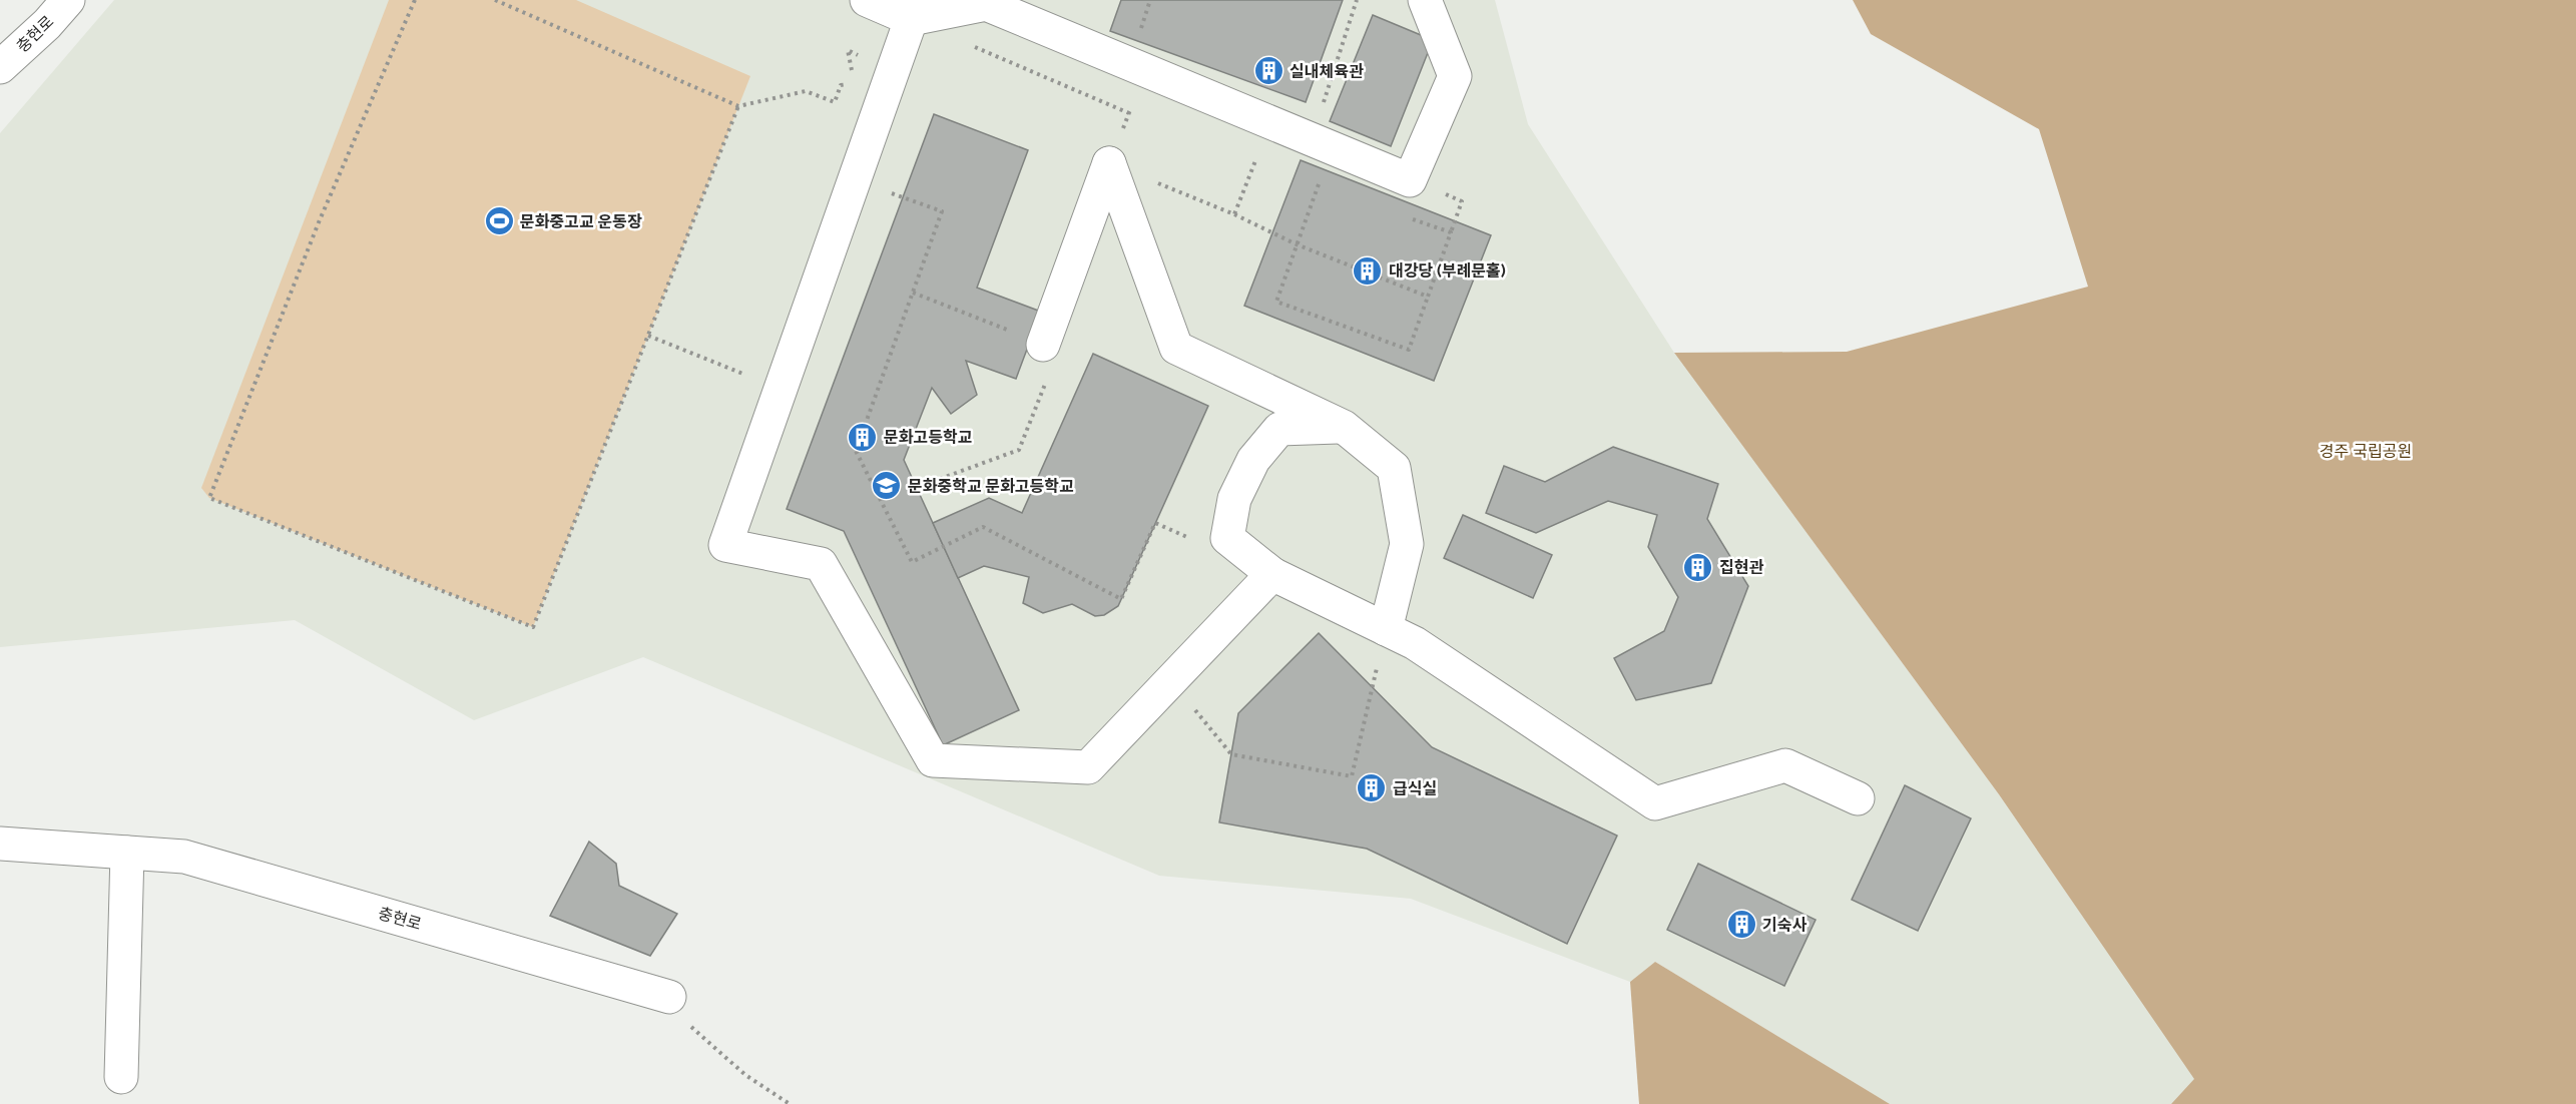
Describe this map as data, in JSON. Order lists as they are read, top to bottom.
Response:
{
  "streets": {
    "street": ["충현로"]
  },
  "parks": ["경주 국립공원"],
  "places": {
    "building": [
      "실내체육관",
      "대강당 (부례문홀)",
      "문화고등학교",
      "집현관",
      "급식실",
      "기숙사"
    ],
    "sports": ["문화중고교 운동장"],
    "school or university": ["문화중학교 문화고등학교"]
  }
}
